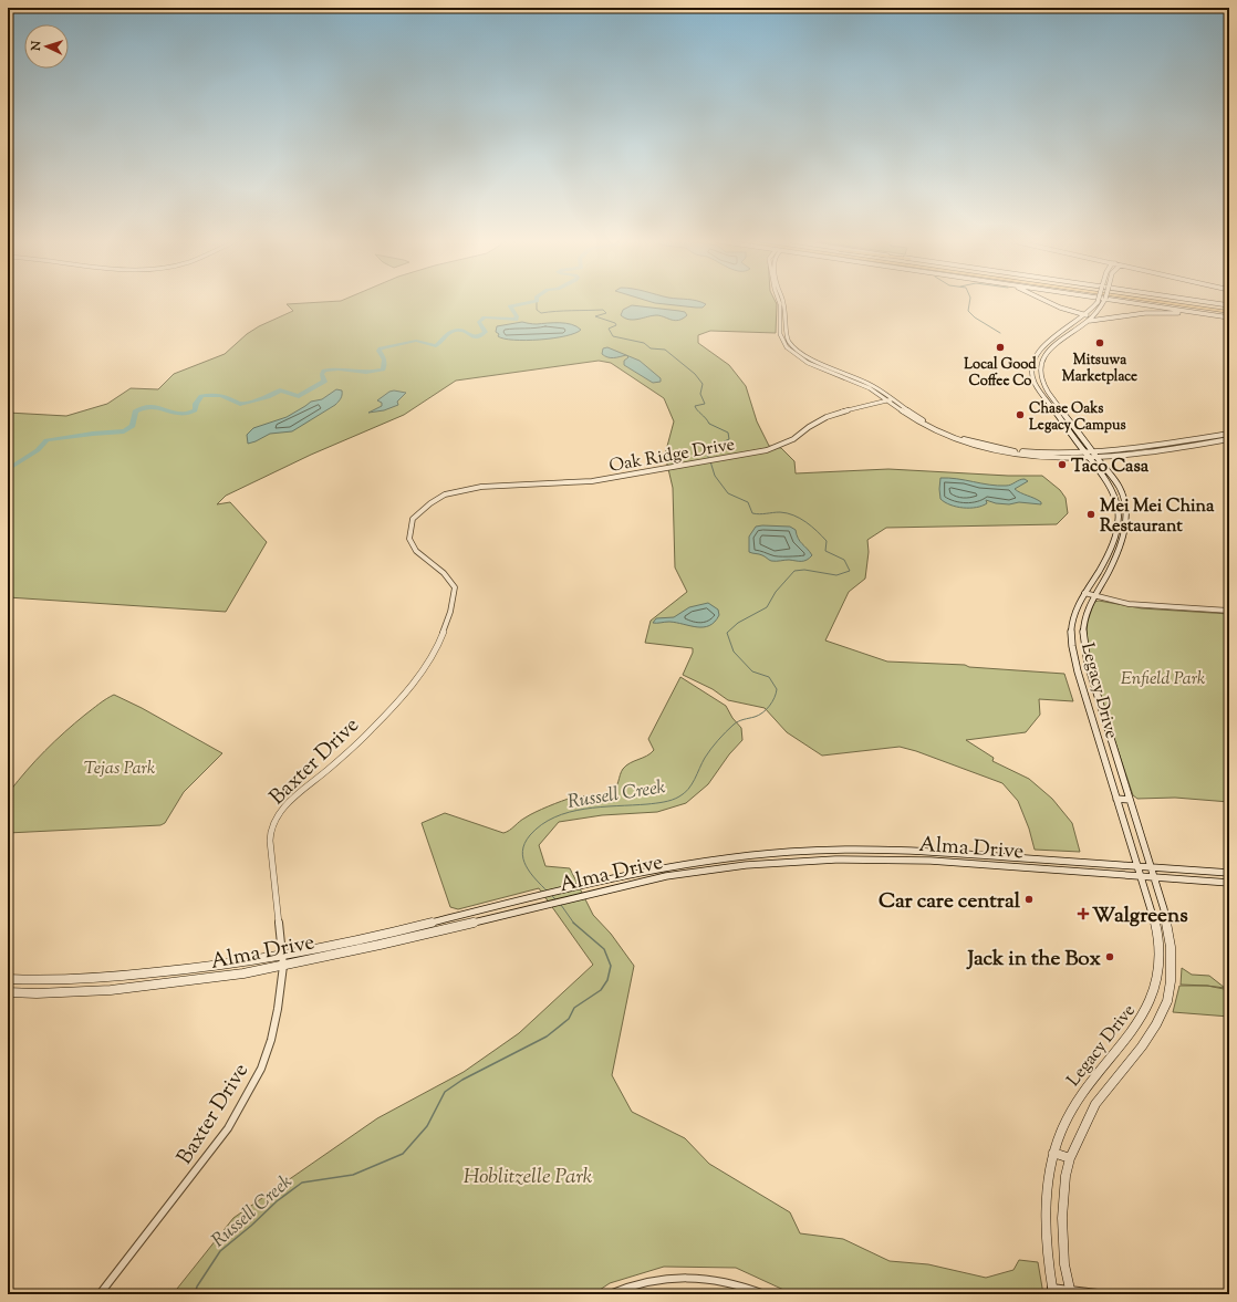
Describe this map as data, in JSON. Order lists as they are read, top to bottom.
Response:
{
  "streets": {
    "main road": ["Legacy Drive", "Alma Drive"],
    "street": ["Oak Ridge Drive", "Baxter Drive"]
  },
  "crossings": [
    ["Oak Ridge Drive", "Baxter Drive"],
    ["Legacy Drive", "Alma Drive"],
    ["Baxter Drive", "Alma Drive"]
  ],
  "water": ["Russell Creek"],
  "parks": ["Enfield Park", "Tejas Park", "Hoblitzelle Park"],
  "places": {
    "other": [
      "Mitsuwa Marketplace",
      "Local Good Coffee Co",
      "Chase Oaks Legacy Campus",
      "Taco Casa",
      "Mei Mei China Restaurant",
      "Car care central",
      "Jack in the Box"
    ],
    "health": ["Walgreens"]
  },
  "north": "left"
}
